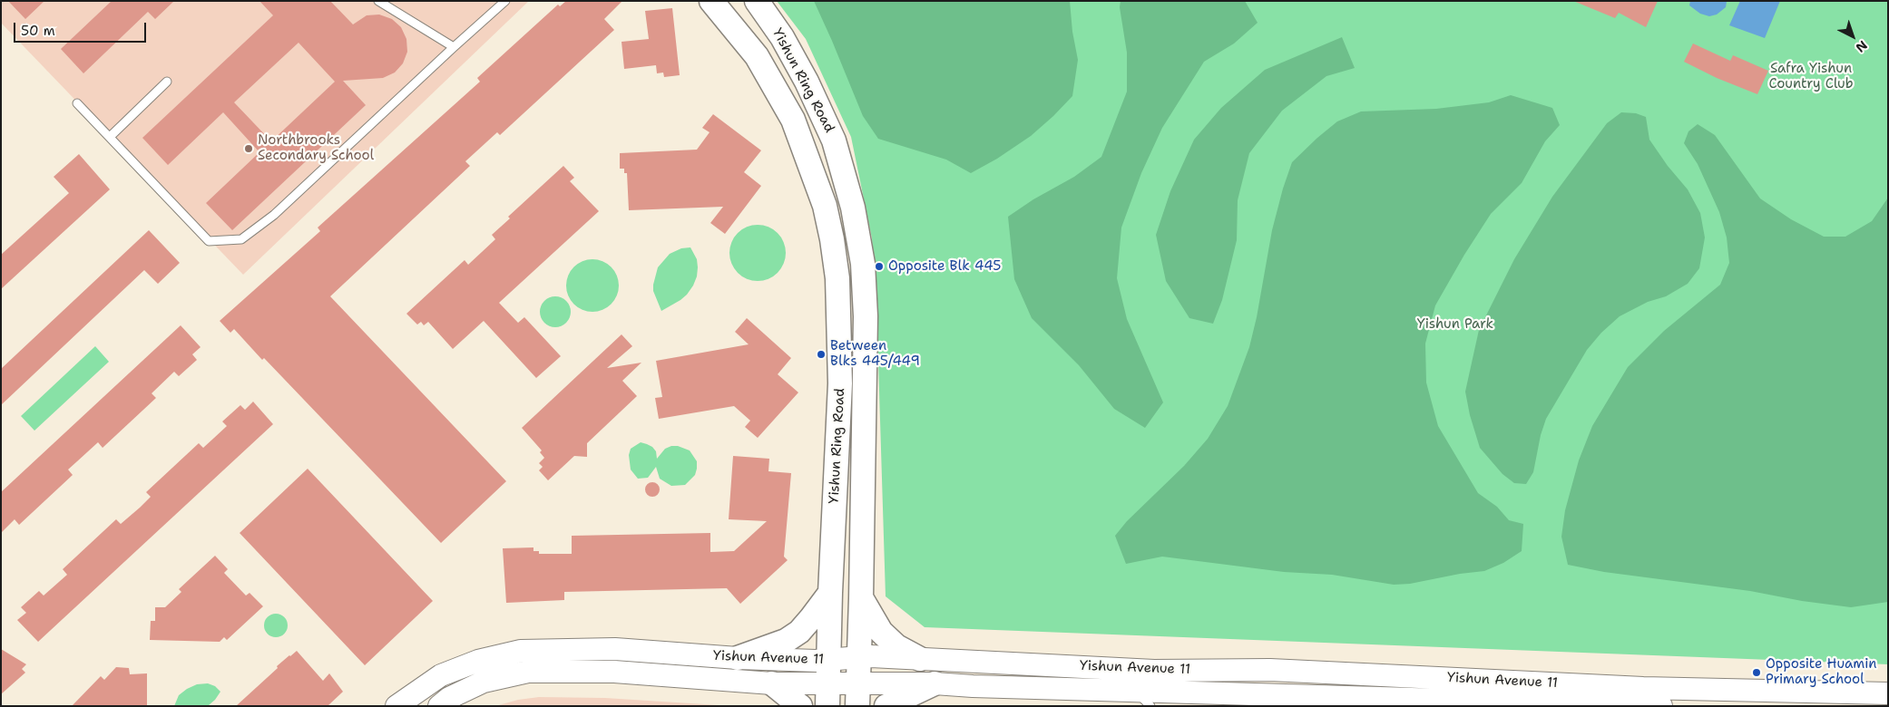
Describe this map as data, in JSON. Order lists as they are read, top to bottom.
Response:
{
  "streets": {
    "main road": ["Yishun Ring Road"],
    "street": ["Yishun Avenue 11"]
  },
  "crossings": [
    ["Yishun Ring Road", "Yishun Avenue 11"]
  ],
  "parks": ["Safra Yishun Country Club", "Yishun Park"],
  "places": [
    "Northbrooks Secondary School",
    "Opposite Blk 445",
    "Between Blks 445/449",
    "Opposite Huamin Primary School"
  ],
  "scale_bar": "50 m",
  "north": "bottom right"
}
